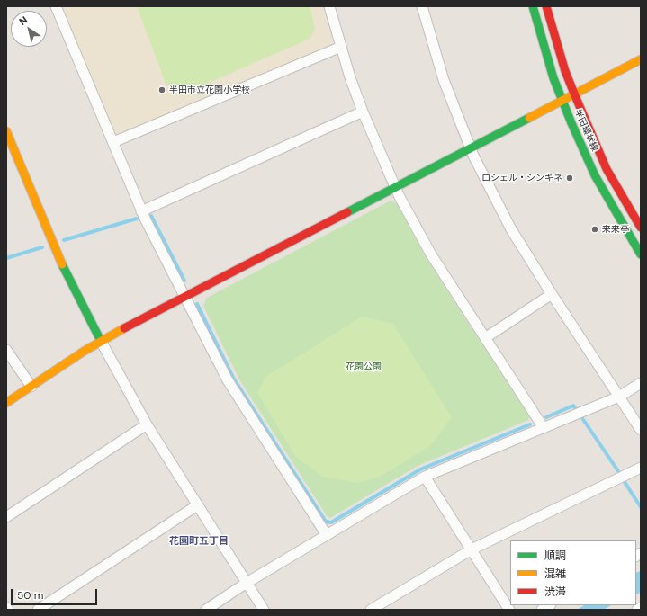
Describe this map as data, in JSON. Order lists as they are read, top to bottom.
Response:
{
  "streets": {
    "street": ["半田環状線"]
  },
  "districts": ["花園町五丁目"],
  "parks": ["花園公園"],
  "places": ["半田市立花園小学校", "ロシェル・シンキネ", "来来亭"],
  "legend": ["順調", "混雑", "渋滞"],
  "scale_bar": "50 m",
  "north": "top left"
}
